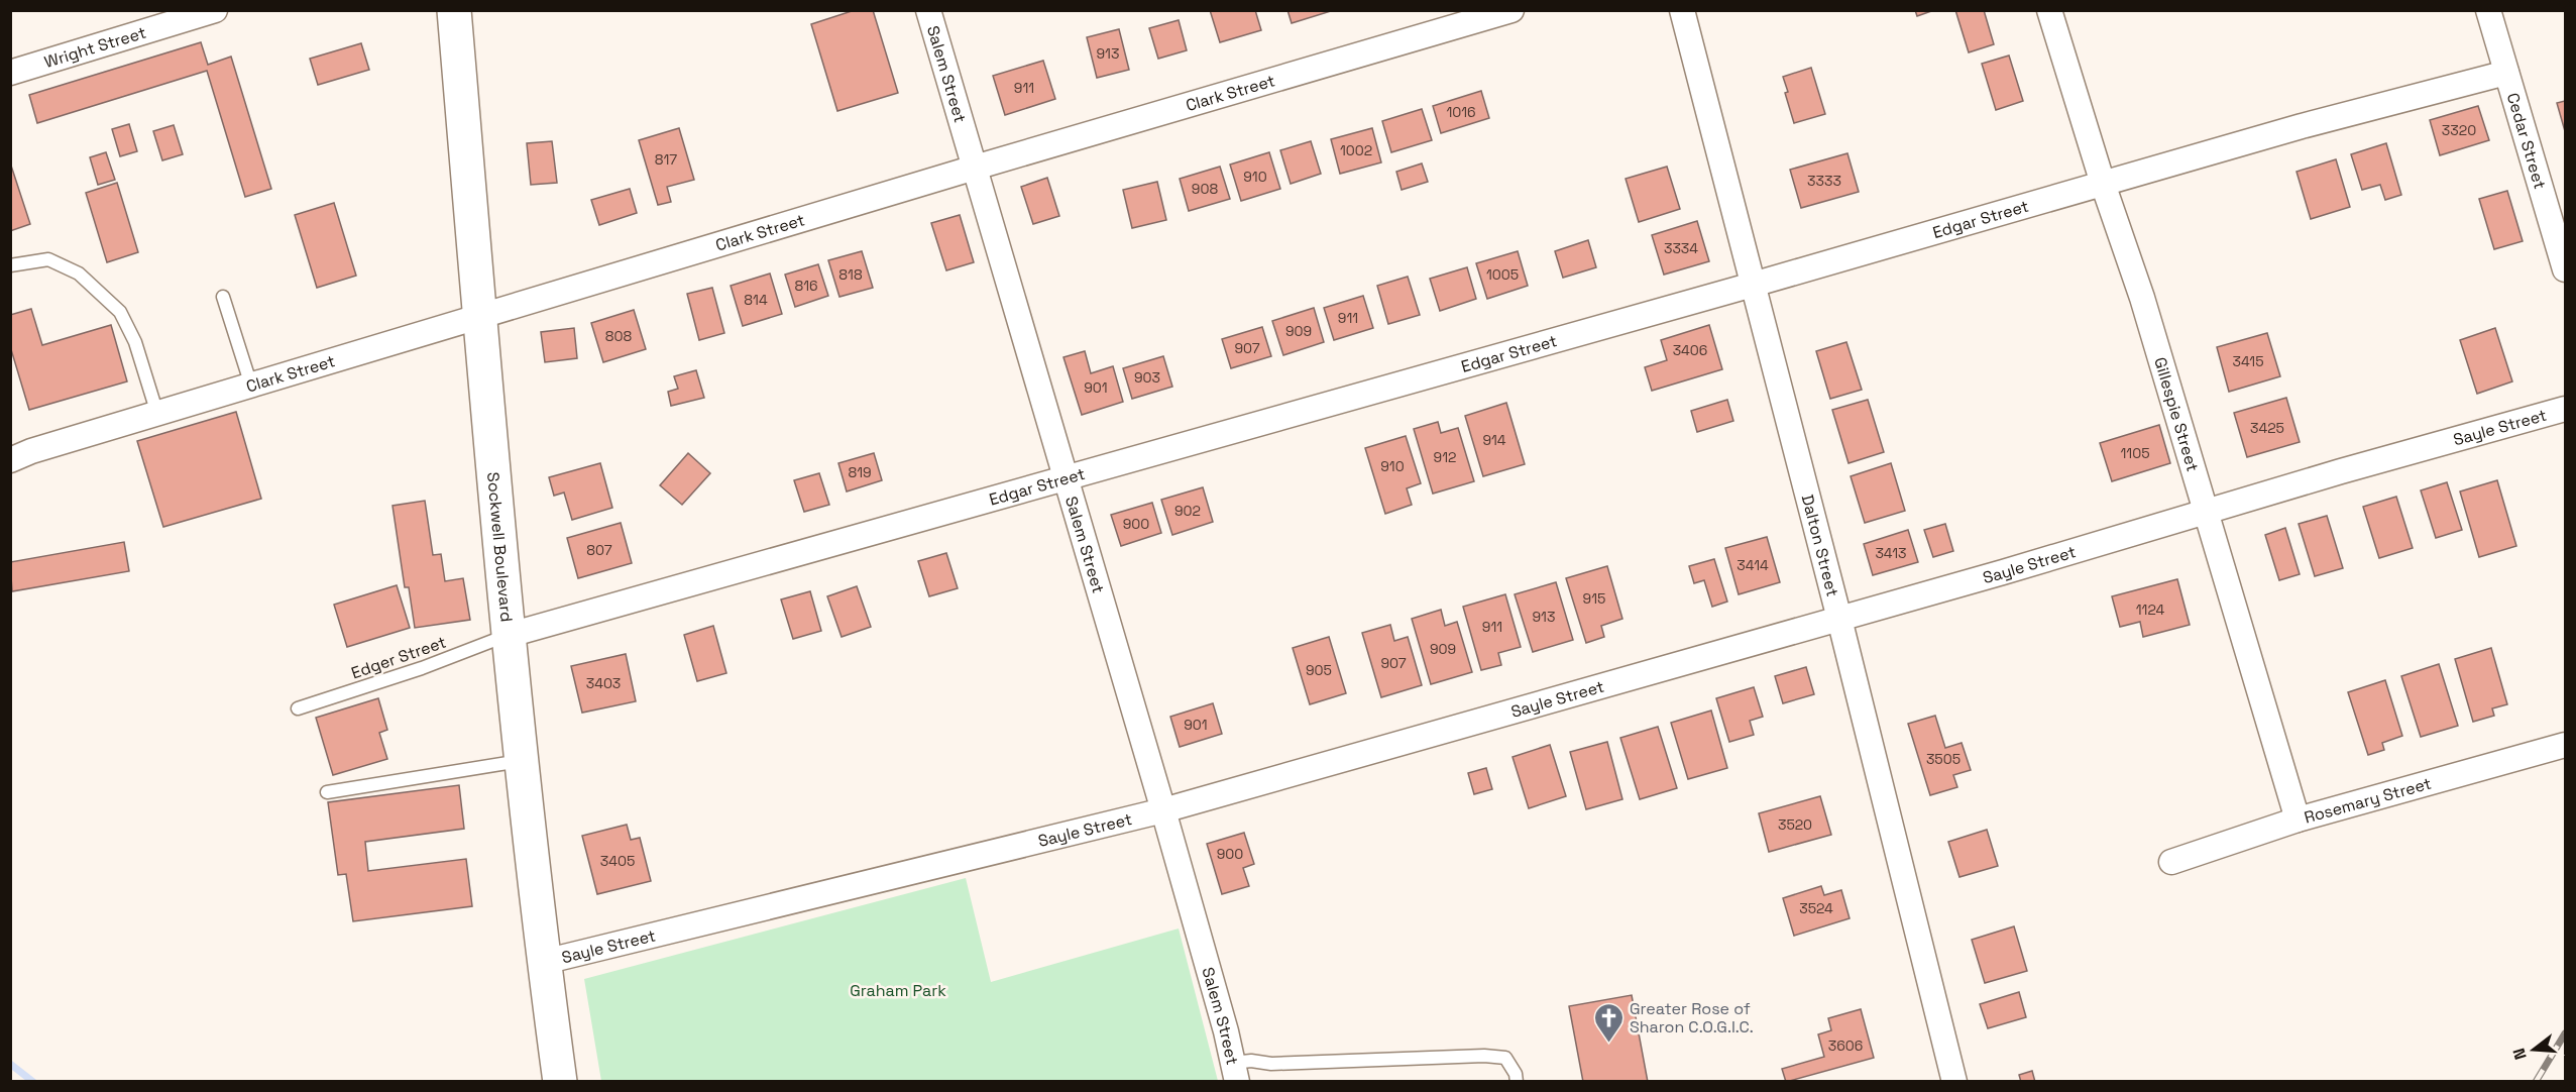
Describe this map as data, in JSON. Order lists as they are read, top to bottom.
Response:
{
  "streets": {
    "main road": ["Sockwell Boulevard"],
    "street": [
      "Wright Street",
      "Salem Street",
      "Clark Street",
      "Cedar Street",
      "Edgar Street",
      "Gillespie Street",
      "Sayle Street",
      "Dalton Street",
      "Rosemary Street"
    ],
    "lane": ["Edger Street"]
  },
  "crossings": [
    ["Salem Street", "Clark Street"],
    ["Salem Street", "Edgar Street"],
    ["Salem Street", "Sayle Street"],
    ["Clark Street", "Sockwell Boulevard"],
    ["Cedar Street", "Edgar Street"],
    ["Edgar Street", "Gillespie Street"],
    ["Edgar Street", "Dalton Street"],
    ["Edgar Street", "Sockwell Boulevard"],
    ["Edgar Street", "Edger Street"],
    ["Gillespie Street", "Sayle Street"],
    ["Gillespie Street", "Rosemary Street"],
    ["Sayle Street", "Dalton Street"],
    ["Sayle Street", "Sockwell Boulevard"],
    ["Sockwell Boulevard", "Edger Street"]
  ],
  "parks": ["Graham Park"],
  "places": {
    "church": ["Greater Rose of Sharon C.O.G.I.C."]
  },
  "house_numbers": [
    "913",
    "911",
    "1016",
    "3320",
    "1002",
    "817",
    "910",
    "3333",
    "908",
    "3334",
    "818",
    "1005",
    "816",
    "814",
    "911",
    "909",
    "808",
    "907",
    "3406",
    "3415",
    "903",
    "901",
    "3425",
    "914",
    "1105",
    "912",
    "910",
    "819",
    "902",
    "900",
    "807",
    "3413",
    "3414",
    "915",
    "1124",
    "913",
    "911",
    "909",
    "907",
    "905",
    "3403",
    "901",
    "3505",
    "3520",
    "900",
    "3405",
    "3524",
    "3606"
  ],
  "north": "left"
}
